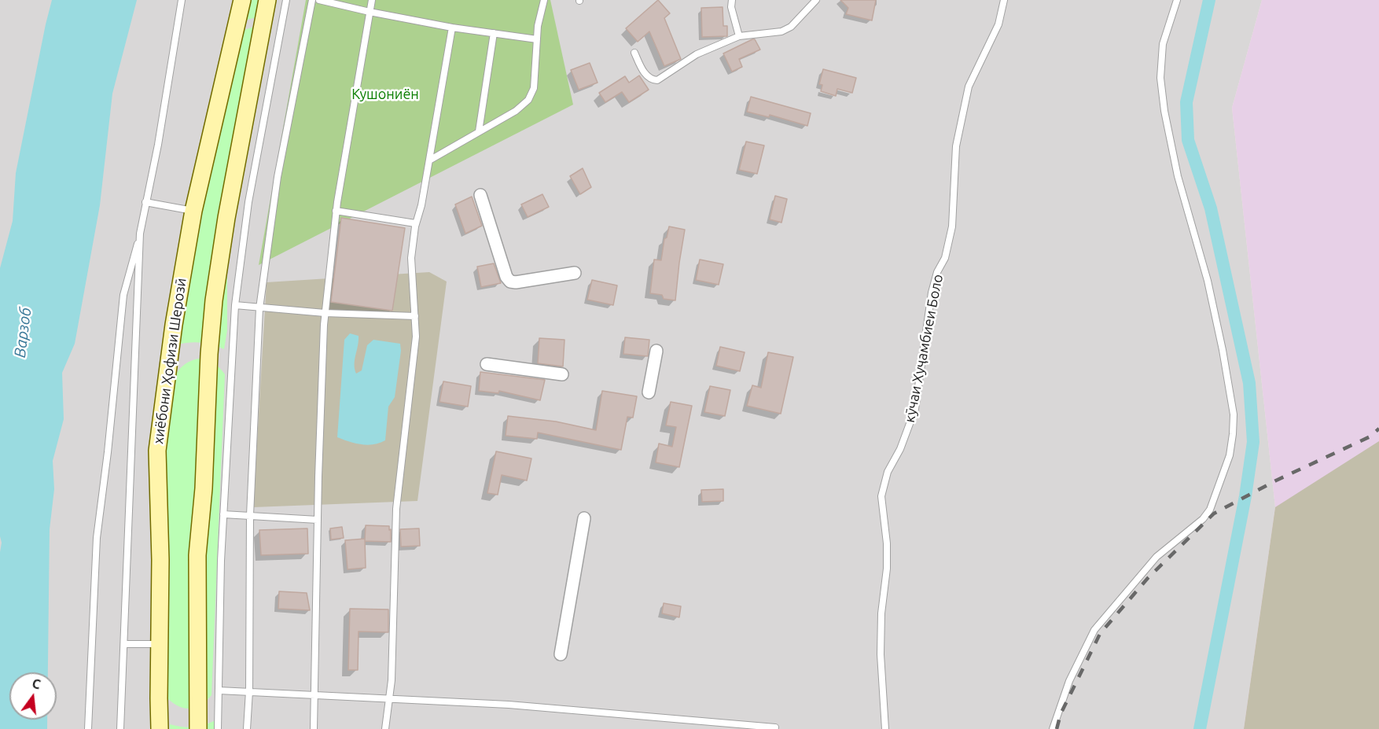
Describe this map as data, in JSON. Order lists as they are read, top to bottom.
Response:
{
  "streets": {
    "main road": ["хиёбони Ҳофизи Шерозӣ"],
    "lane": ["кӯчаи Хуҷамбиеи Боло"]
  },
  "water": ["Варзоб"],
  "parks": ["Кушониён"],
  "north": "top"
}
